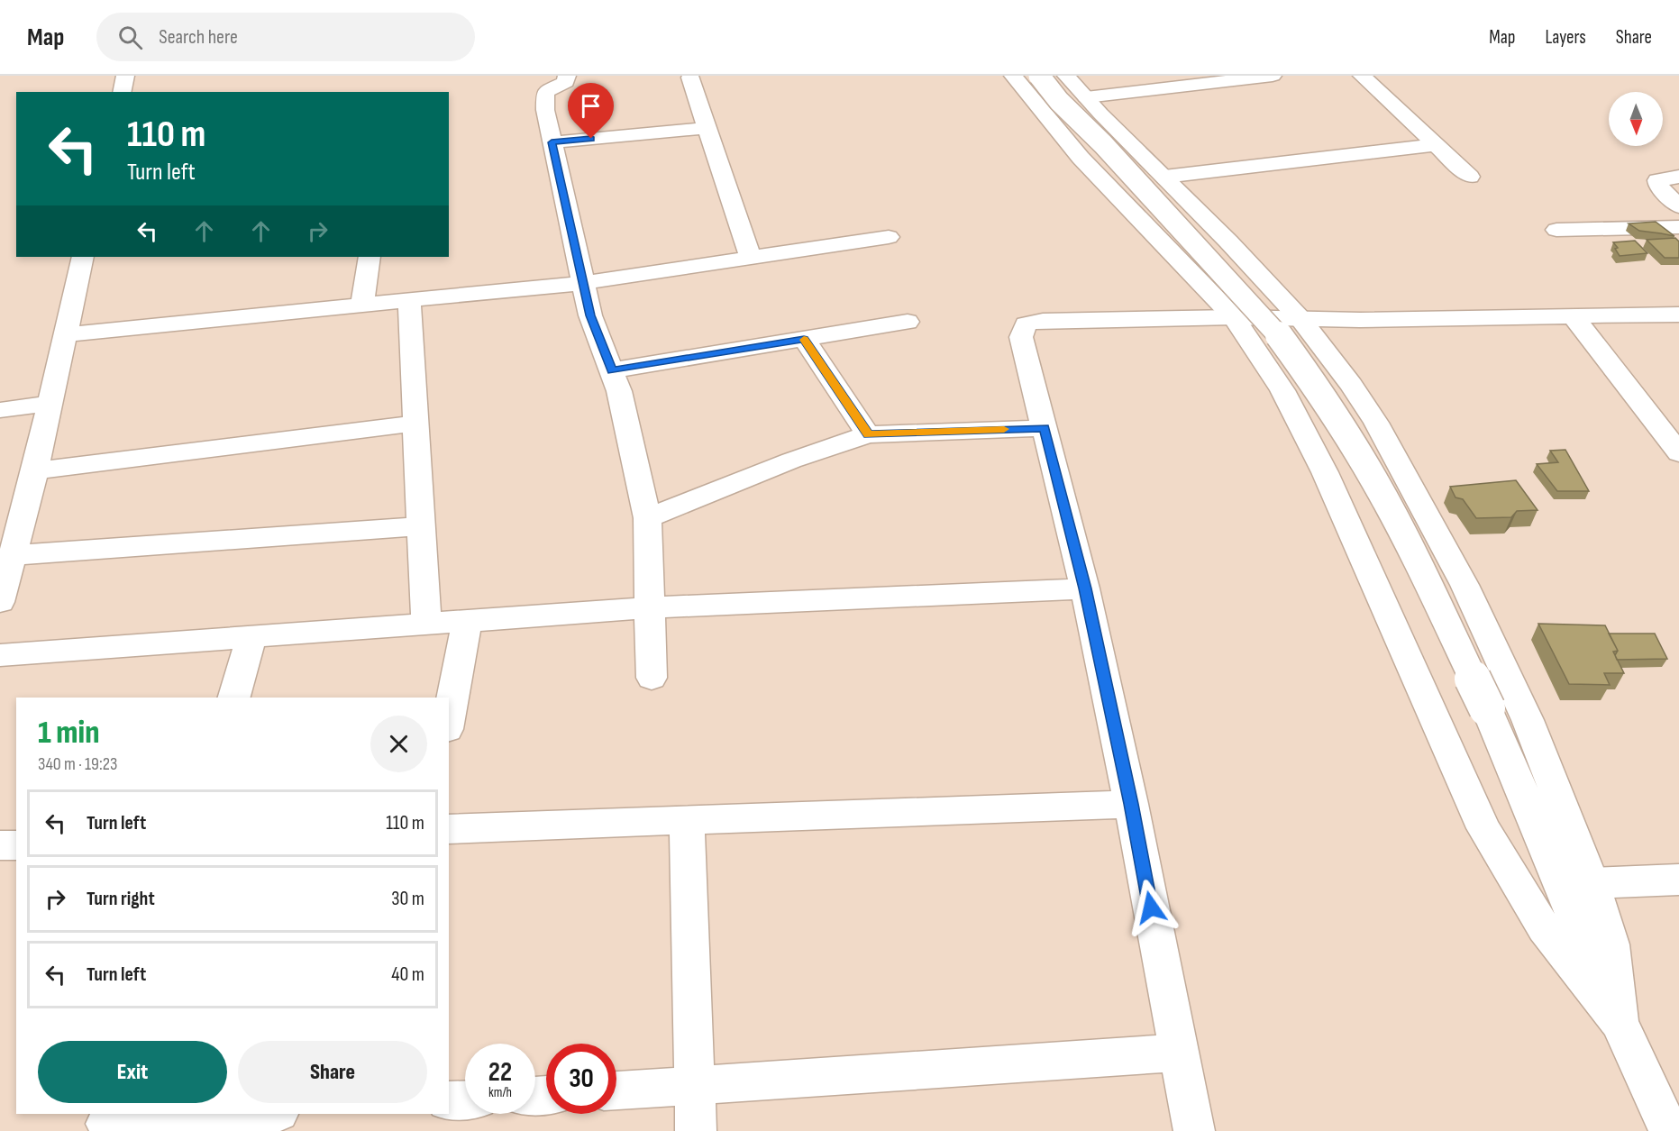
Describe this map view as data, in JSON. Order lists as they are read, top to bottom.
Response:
{
  "north": "bottom",
  "page": {
    "header": "Map",
    "search": "Search here",
    "nav": ["Map", "Layers", "Share"],
    "turn": ["110 m", "Turn left"],
    "heading": ["1 min", "340 m · 19:23"],
    "list": [
      {
        "name": "Turn left",
        "value": "110 m"
      },
      {
        "name": "Turn right",
        "value": "30 m"
      },
      {
        "name": "Turn left",
        "value": "40 m"
      }
    ],
    "buttons": ["Exit", "Share"],
    "speed": "22 km/h",
    "limit": "30"
  }
}
